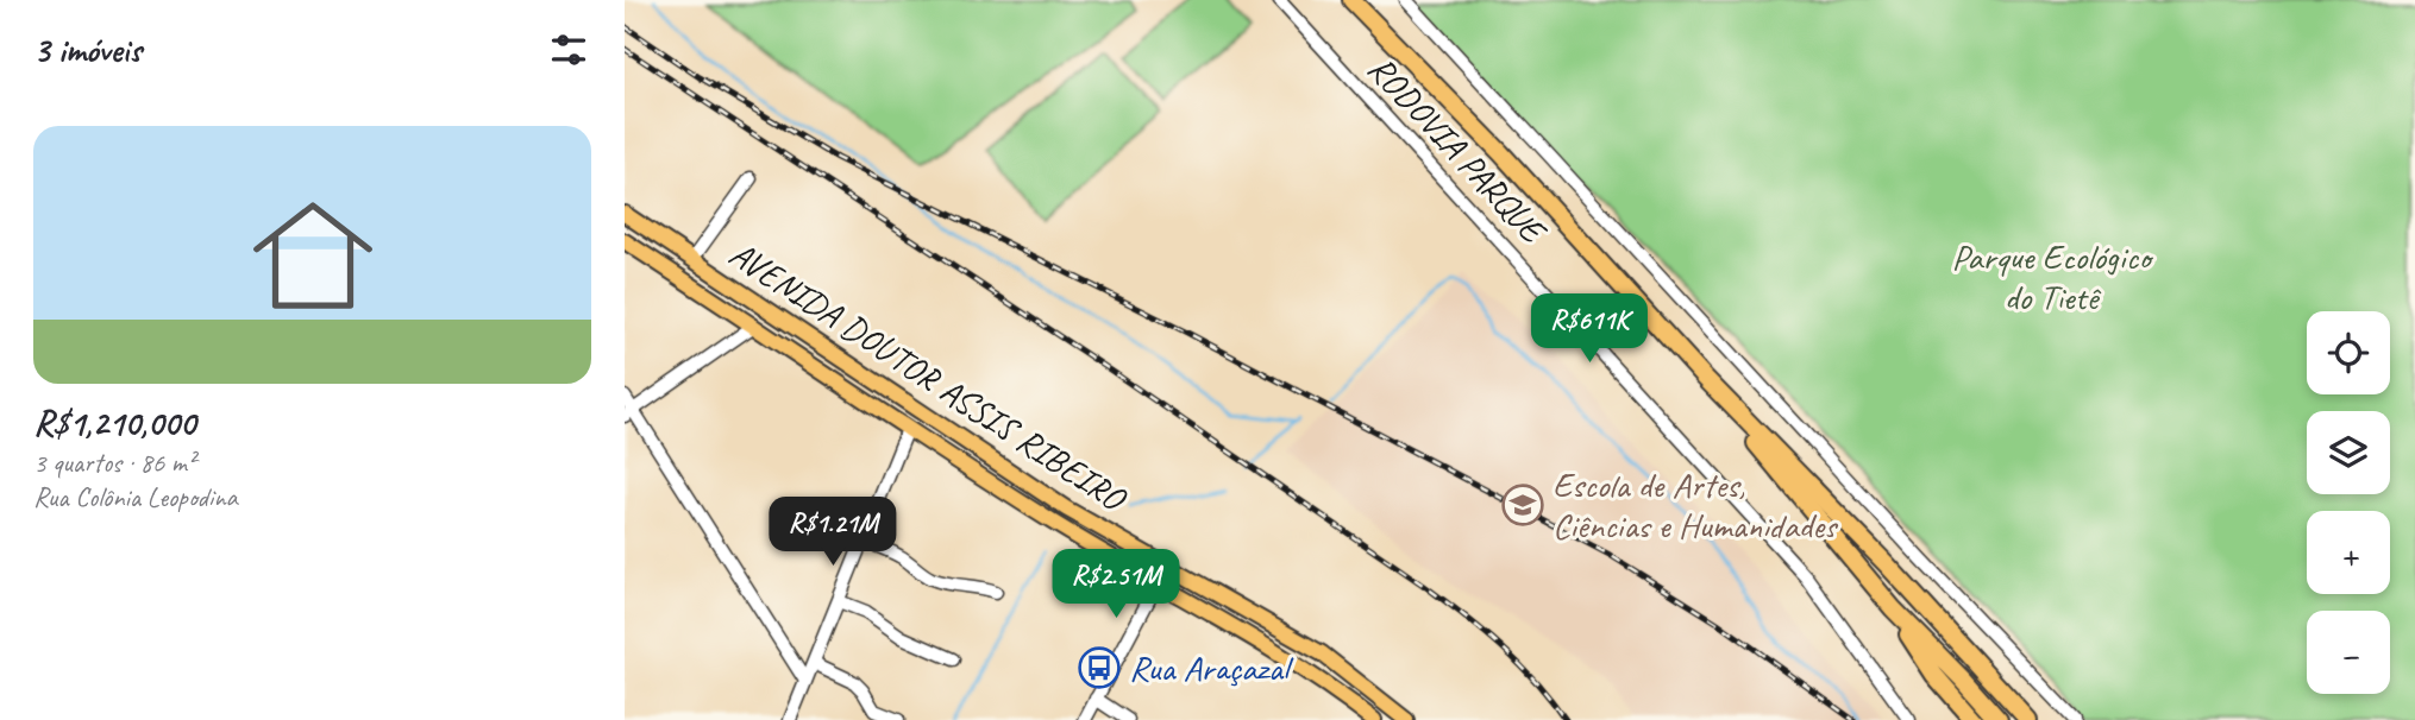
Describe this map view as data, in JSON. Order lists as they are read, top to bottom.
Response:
{
  "streets": {
    "main road": ["AVENIDA DOUTOR ASSIS RIBEIRO"],
    "street": ["RODOVIA PARQUE"]
  },
  "parks": ["Parque Ecológico do Tietê"],
  "places": {
    "school or university": ["Escola de Artes, Ciências e Humanidades"],
    "bus stop": ["Rua Araçazal"]
  },
  "page": {
    "heading": "3 imóveis",
    "list": [
      {
        "name": "R$1,210,000",
        "note": "3 quartos · 86 m² · Rua Colônia Leopodina"
      }
    ],
    "price": ["R$611K", "R$1.21M", "R$2.51M"],
    "map_buttons": ["+", "−"]
  }
}
